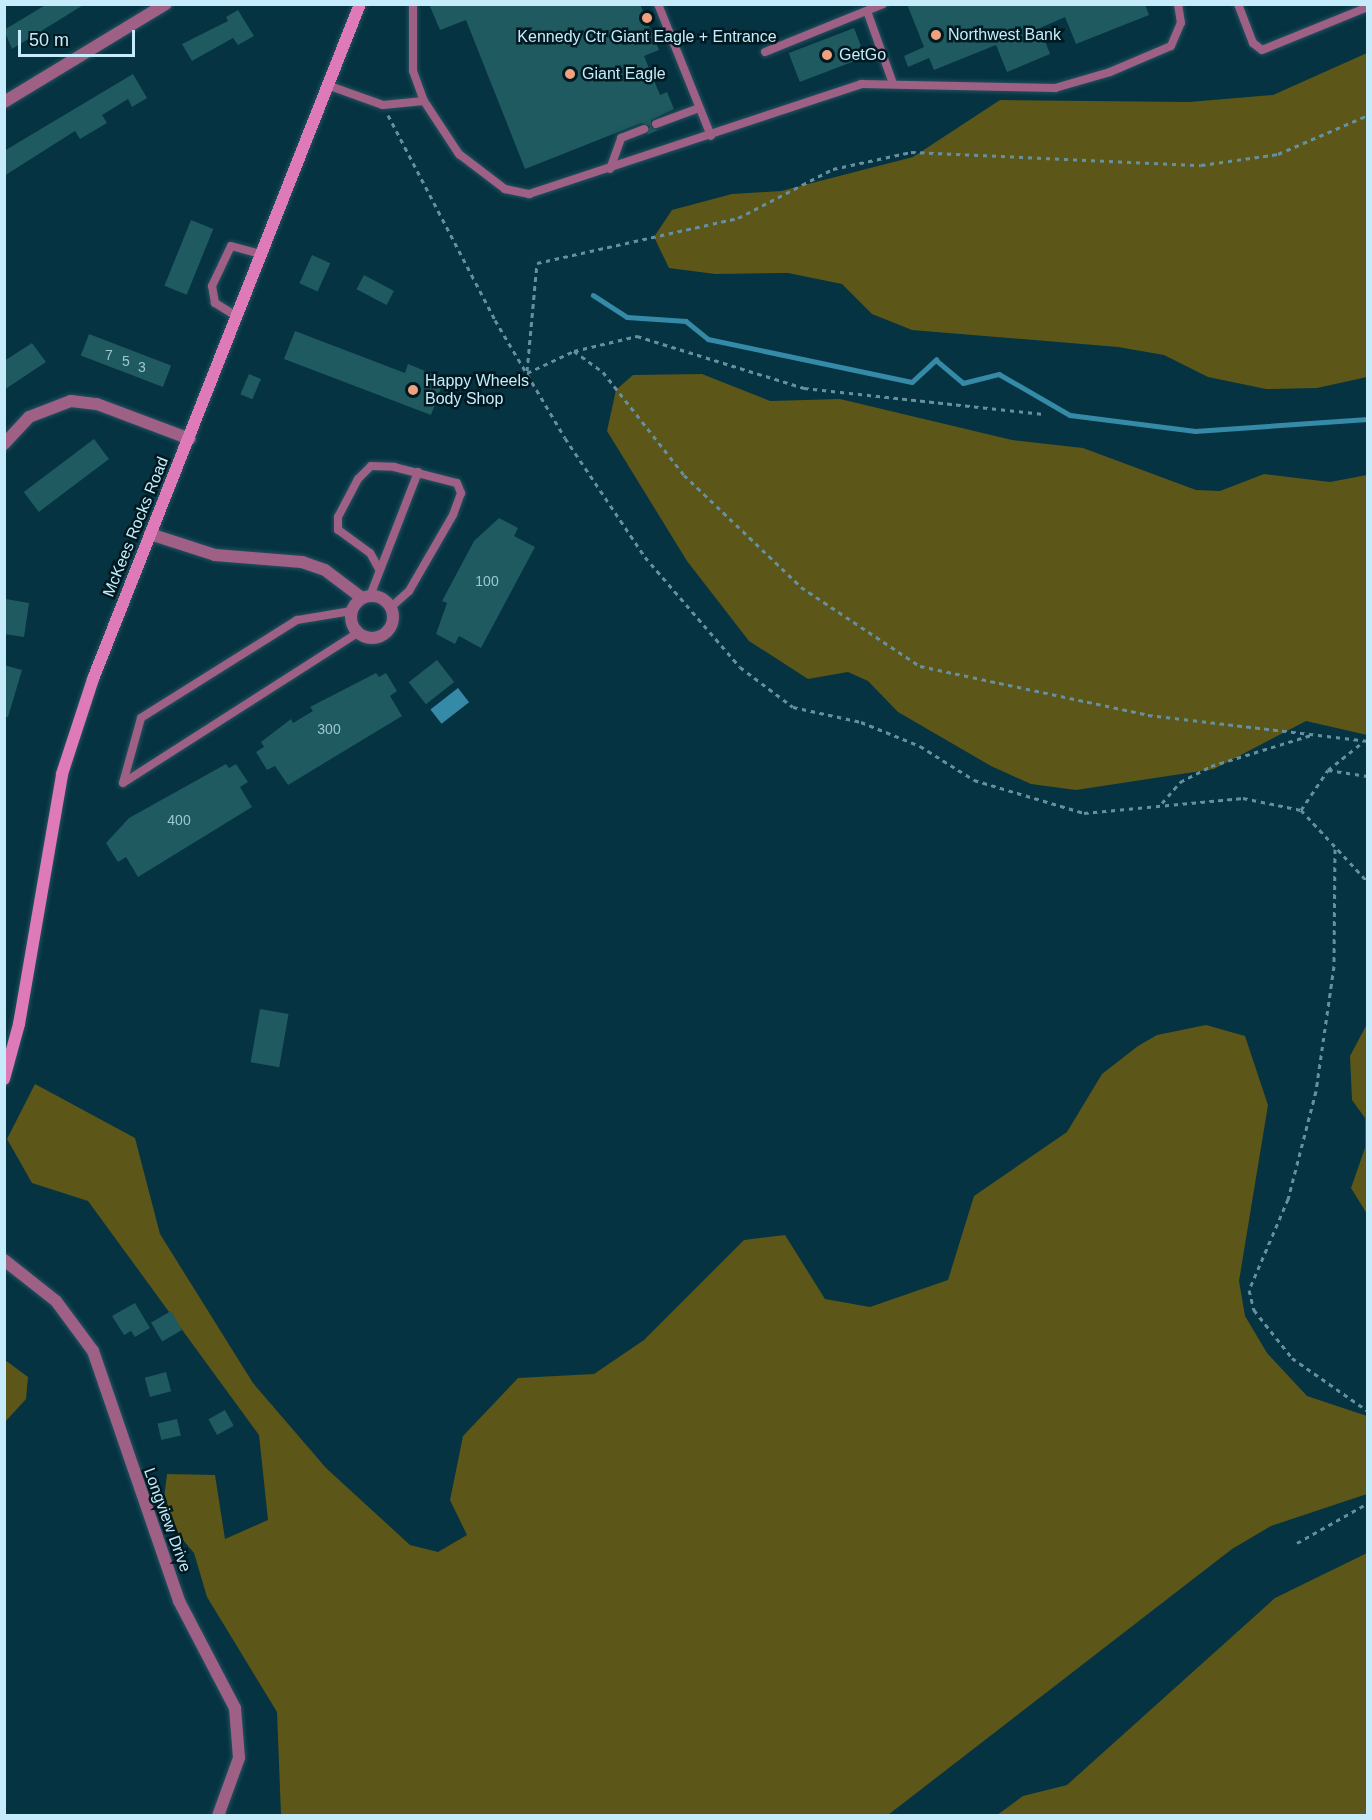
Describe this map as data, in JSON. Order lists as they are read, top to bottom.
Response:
{
  "streets": {
    "street": ["McKees Rocks Road", "Longview Drive"]
  },
  "places": [
    "Kennedy Ctr Giant Eagle + Entrance",
    "Northwest Bank",
    "GetGo",
    "Giant Eagle",
    "Happy Wheels Body Shop"
  ],
  "house_numbers": [
    "7",
    "5",
    "3",
    "100",
    "300",
    "400"
  ],
  "scale_bar": "50 m"
}
